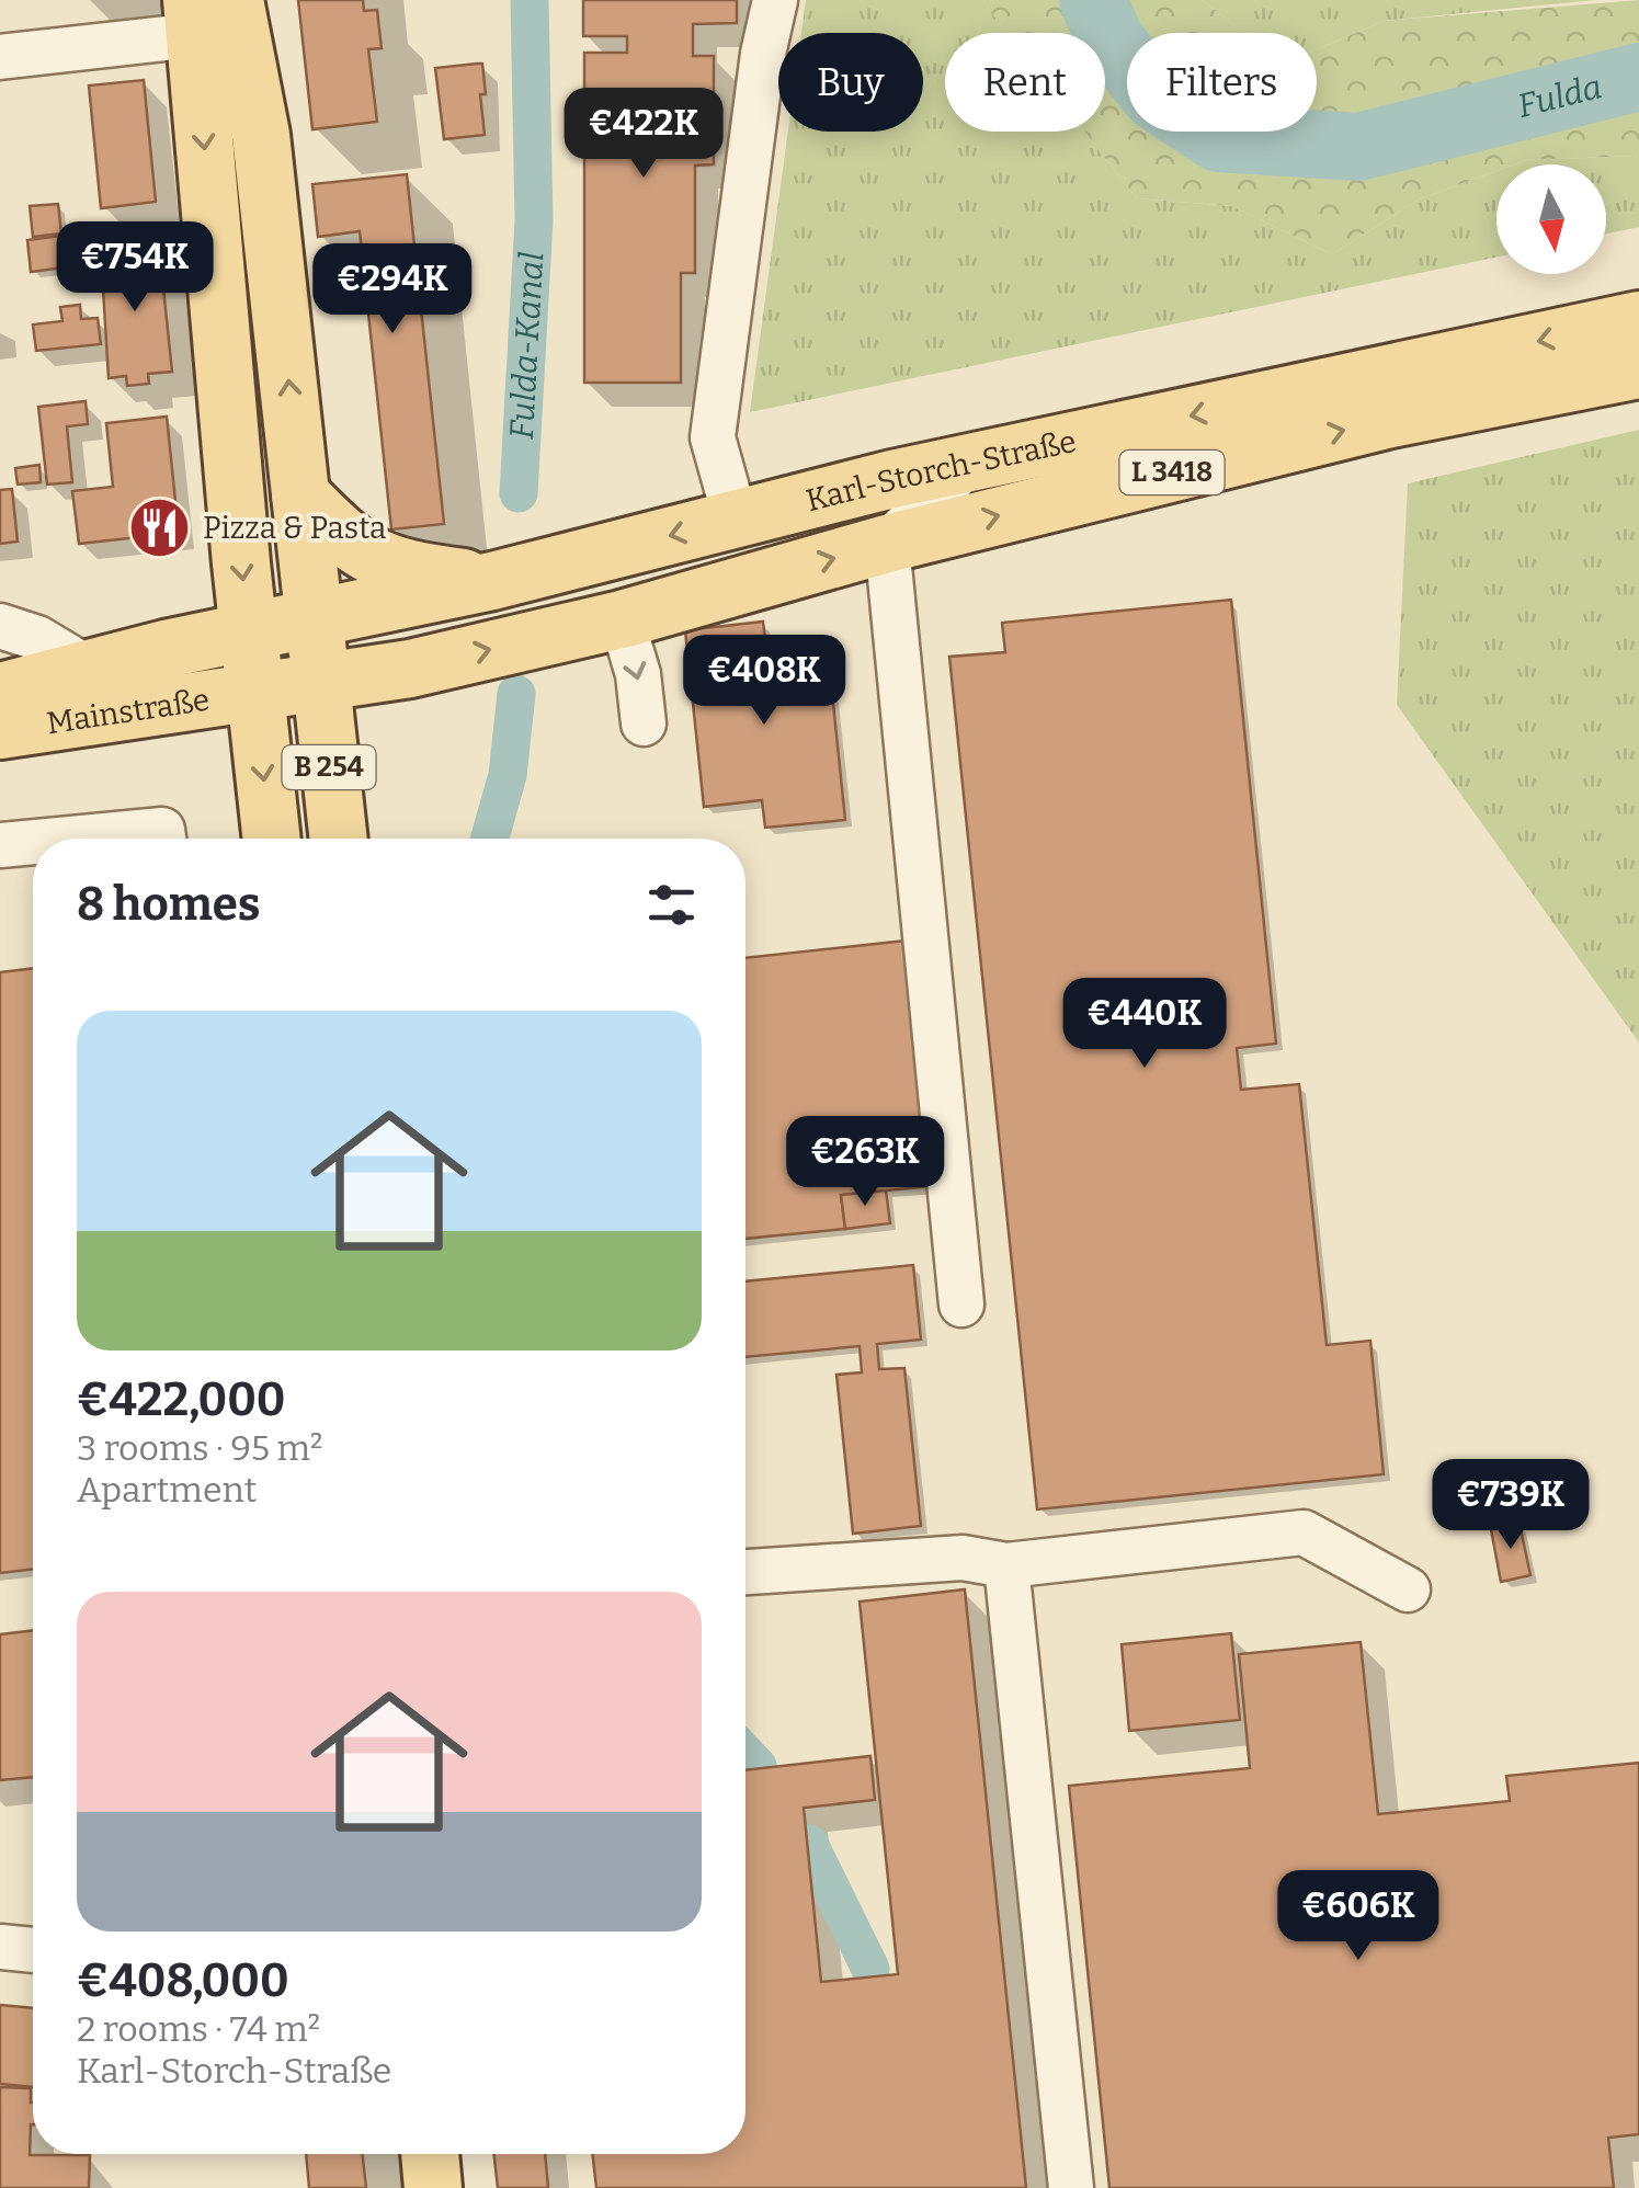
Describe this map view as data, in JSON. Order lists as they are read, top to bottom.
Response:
{
  "streets": {
    "main road": [
      "Karl-Storch-Straße",
      "L 3418",
      "Mainstraße",
      "B 254"
    ]
  },
  "crossings": [
    ["Karl-Storch-Straße", "Mainstraße"],
    ["Karl-Storch-Straße", "B 254"],
    ["Mainstraße", "B 254"]
  ],
  "water": ["Fulda", "Fulda-Kanal"],
  "places": {
    "restaurant": ["Pizza & Pasta"]
  },
  "north": "bottom",
  "page": {
    "chip": ["Buy", "Rent", "Filters"],
    "price": [
      "€422K",
      "€754K",
      "€294K",
      "€408K",
      "€440K",
      "€263K",
      "€739K",
      "€606K"
    ],
    "heading": "8 homes",
    "list": [
      {
        "name": "€422,000",
        "note": "3 rooms · 95 m² · Apartment"
      },
      {
        "name": "€408,000",
        "note": "2 rooms · 74 m² · Karl-Storch-Straße"
      }
    ]
  }
}
